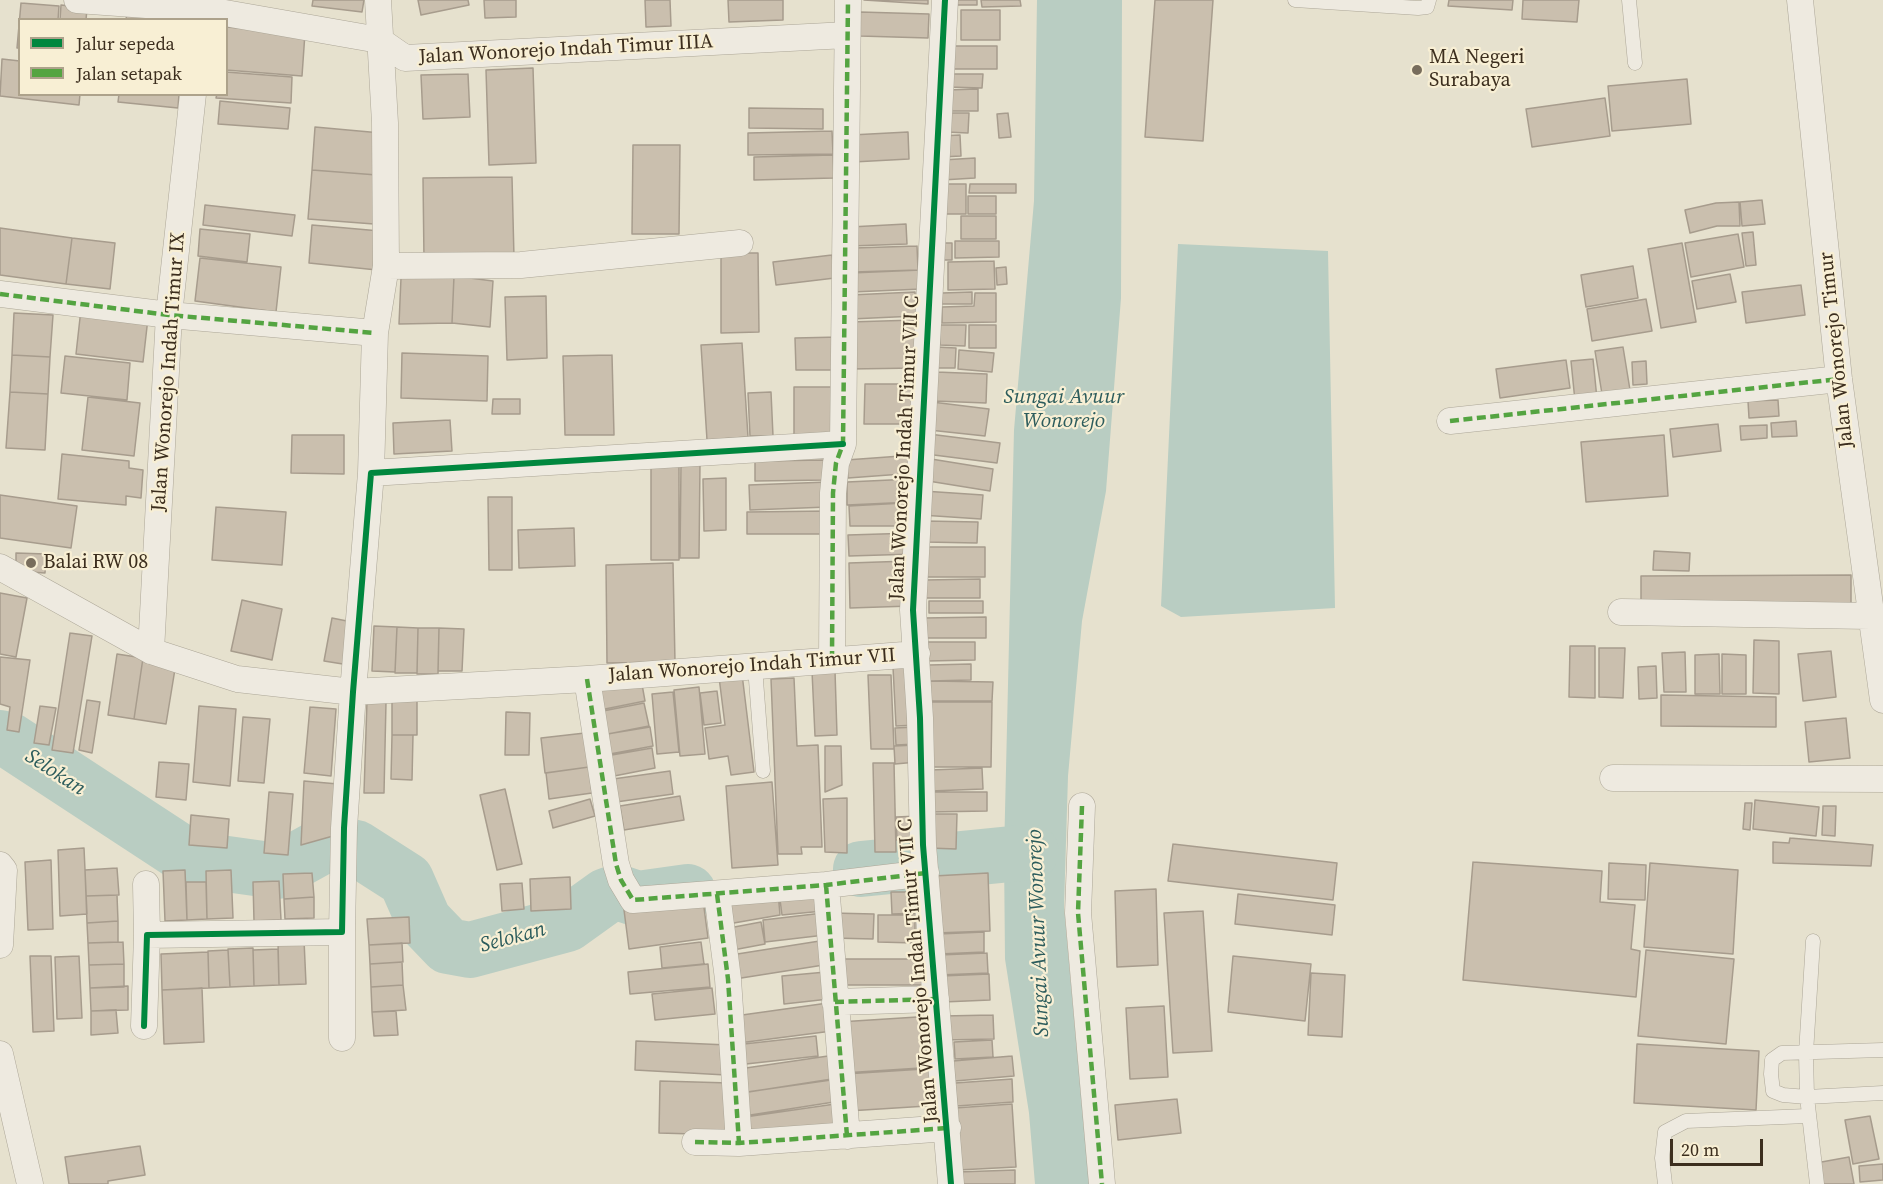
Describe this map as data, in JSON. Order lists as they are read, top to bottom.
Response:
{
  "streets": {
    "street": [
      "Jalan Wonorejo Indah Timur IIIA",
      "Jalan Wonorejo Timur",
      "Jalan Wonorejo Indah Timur IX",
      "Jalan Wonorejo Indah Timur VII C",
      "Jalan Wonorejo Indah Timur VII"
    ]
  },
  "crossings": [
    ["Jalan Wonorejo Indah Timur IX", "Jalan Wonorejo Indah Timur VII"],
    ["Jalan Wonorejo Indah Timur VII C", "Jalan Wonorejo Indah Timur VII"]
  ],
  "water": ["Sungai Avuur Wonorejo", "Selokan"],
  "places": ["MA Negeri Surabaya", "Balai RW 08"],
  "legend": ["Jalur sepeda", "Jalan setapak"],
  "scale_bar": "20 m"
}
